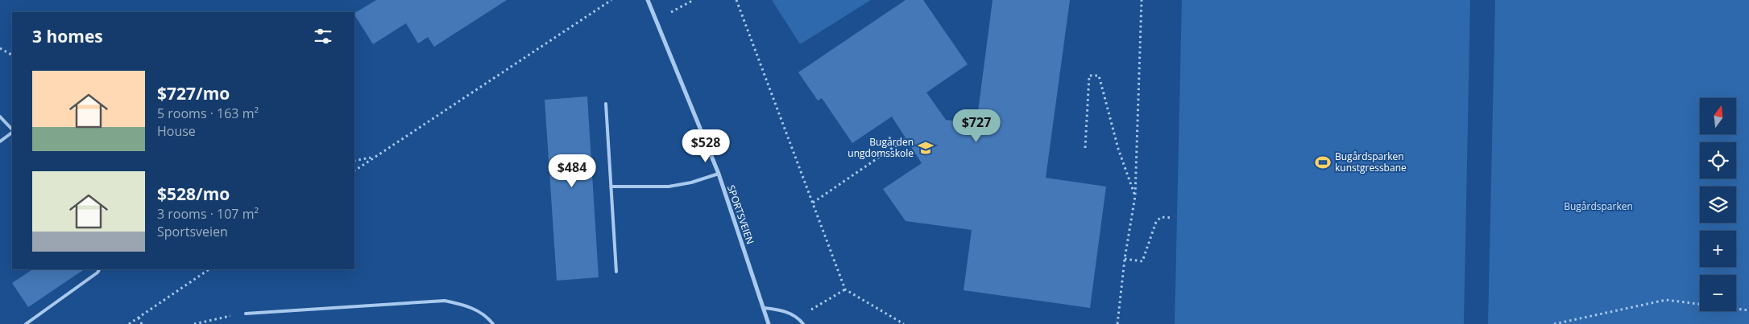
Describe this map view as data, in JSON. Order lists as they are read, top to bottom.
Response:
{
  "streets": {
    "street": ["SPORTSVEIEN"]
  },
  "parks": ["Bugårdsparken"],
  "places": {
    "school or university": ["Bugården ungdomsskole"],
    "sports": ["Bugårdsparken kunstgressbane"]
  },
  "north": "top",
  "page": {
    "heading": "3 homes",
    "list": [
      {
        "name": "$727/mo",
        "note": "5 rooms · 163 m² · House"
      },
      {
        "name": "$528/mo",
        "note": "3 rooms · 107 m² · Sportsveien"
      }
    ],
    "map_buttons": ["+", "−"],
    "price": ["$727", "$528", "$484"]
  }
}
